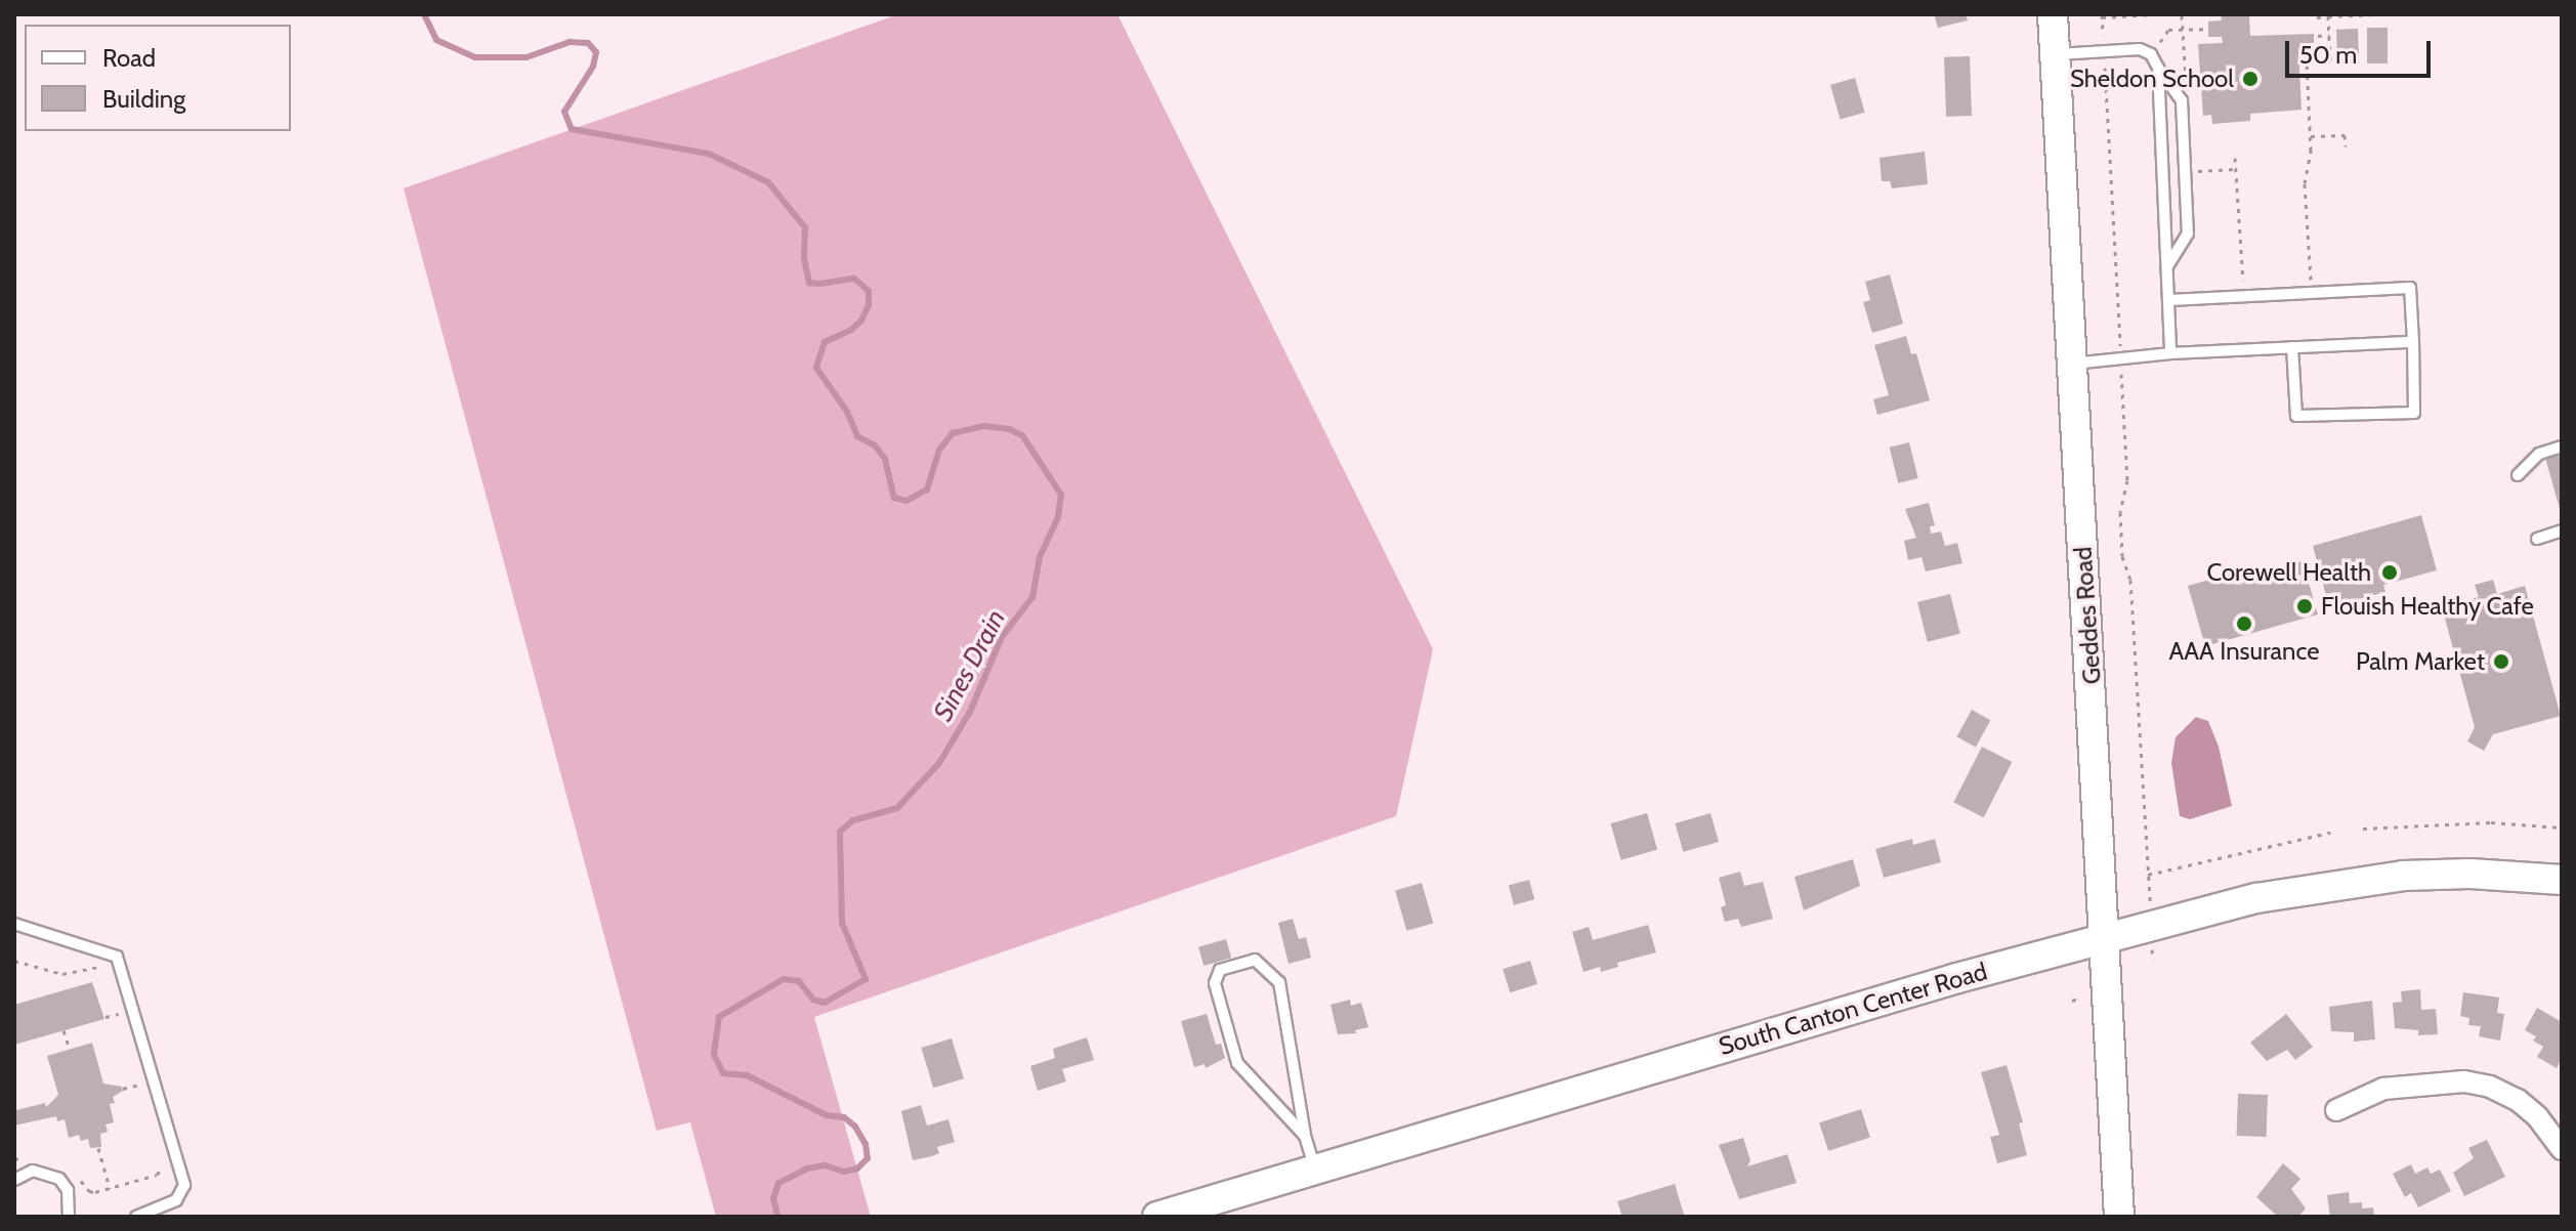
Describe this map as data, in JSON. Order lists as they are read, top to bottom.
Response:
{
  "streets": {
    "main road": ["Geddes Road", "South Canton Center Road"]
  },
  "crossings": [
    ["Geddes Road", "South Canton Center Road"]
  ],
  "water": ["Sines Drain"],
  "places": [
    "Sheldon School",
    "Corewell Health",
    "Flouish Healthy Cafe",
    "AAA Insurance",
    "Palm Market"
  ],
  "legend": ["Road", "Building"],
  "scale_bar": "50 m"
}
